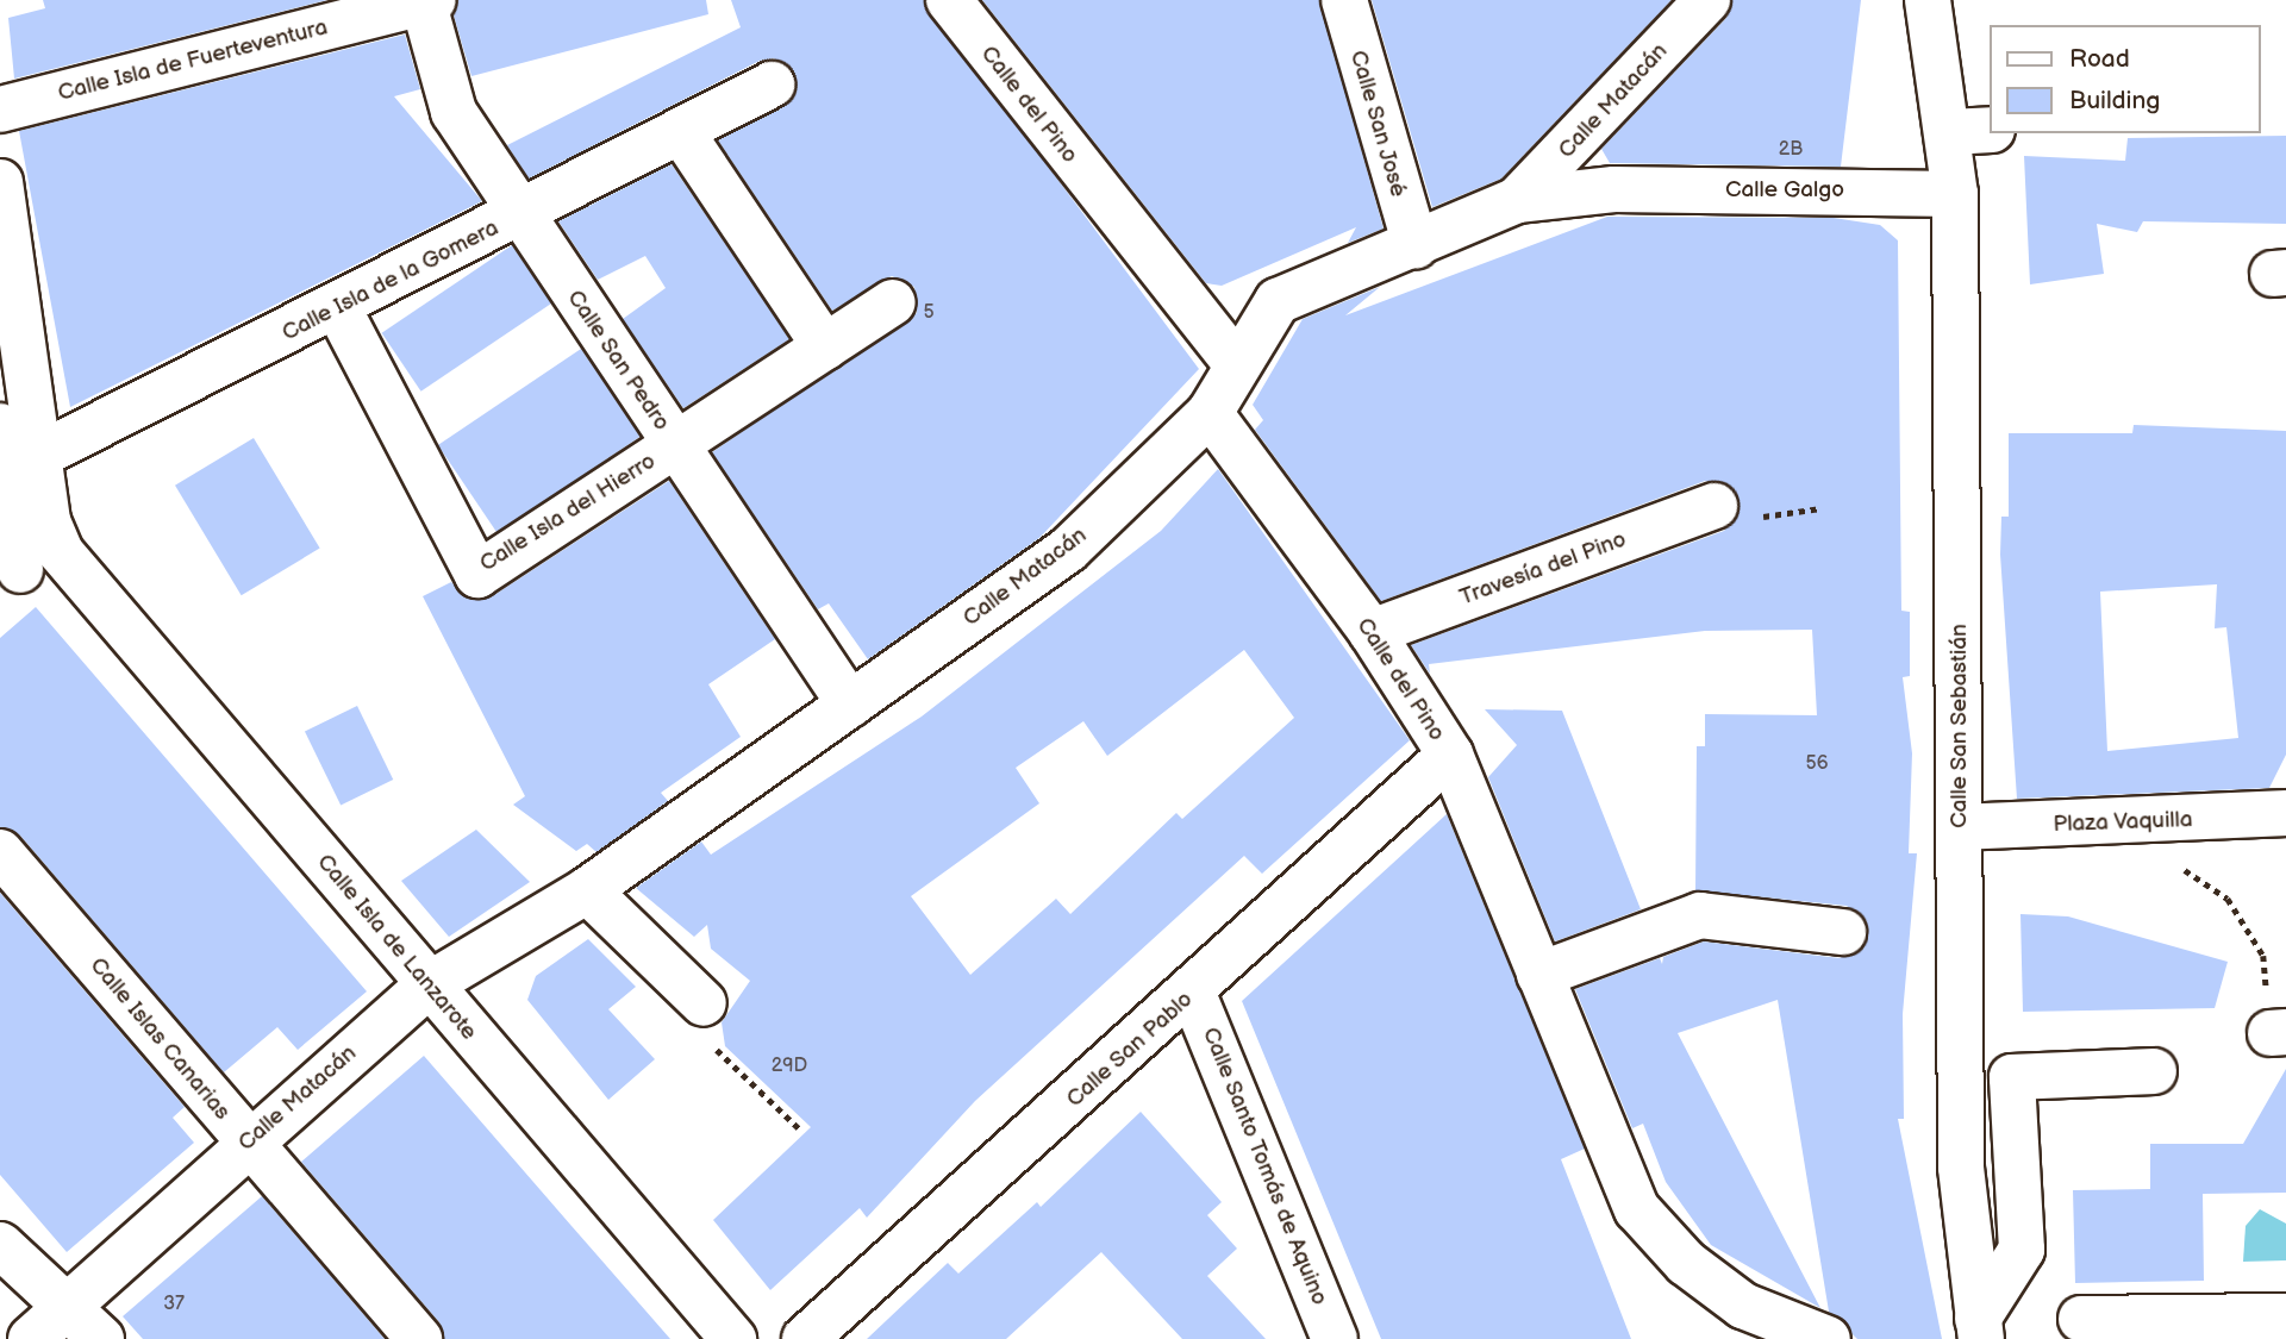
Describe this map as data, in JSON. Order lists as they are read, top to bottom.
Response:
{
  "streets": {
    "street": [
      "Calle Isla de Fuerteventura",
      "Calle Matacán",
      "Calle del Pino",
      "Calle San José",
      "Calle Galgo",
      "Calle Isla de la Gomera",
      "Calle San Pedro",
      "Calle Isla del Hierro",
      "Travesía del Pino",
      "Calle San Sebastián",
      "Plaza Vaquilla",
      "Calle Isla de Lanzarote",
      "Calle Islas Canarias",
      "Calle San Pablo",
      "Calle Santo Tomás de Aquino"
    ]
  },
  "crossings": [
    ["Calle Isla de Fuerteventura", "Calle San Pedro"],
    ["Calle Matacán", "Calle del Pino"],
    ["Calle Matacán", "Calle San José"],
    ["Calle Matacán", "Calle Galgo"],
    ["Calle Matacán", "Calle San Pedro"],
    ["Calle Matacán", "Calle Isla de Lanzarote"],
    ["Calle Matacán", "Calle Islas Canarias"],
    ["Calle del Pino", "Travesía del Pino"],
    ["Calle del Pino", "Calle San Pablo"],
    ["Calle Galgo", "Calle San Sebastián"],
    ["Calle Isla de la Gomera", "Calle San Pedro"],
    ["Calle Isla de la Gomera", "Calle Isla del Hierro"],
    ["Calle San Pedro", "Calle Isla del Hierro"],
    ["Calle San Sebastián", "Plaza Vaquilla"],
    ["Calle San Pablo", "Calle Santo Tomás de Aquino"]
  ],
  "house_numbers": [
    "2B",
    "5",
    "56",
    "29D",
    "37"
  ],
  "legend": ["Road", "Building"]
}
